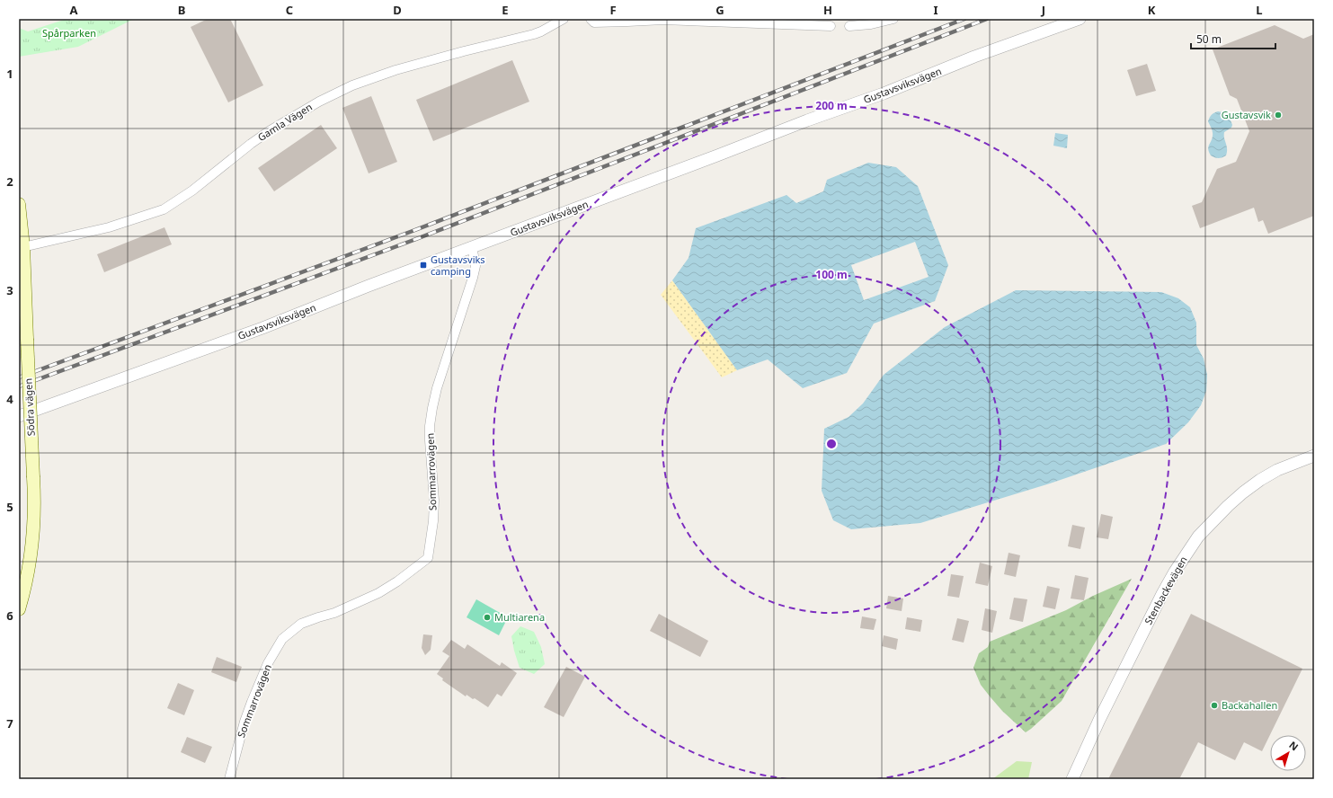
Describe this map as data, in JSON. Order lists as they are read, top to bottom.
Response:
{
  "streets": {
    "main road": ["Södra vägen"],
    "street": [
      "Gustavsviksvägen",
      "Gamla Vägen",
      "Sommarrovägen",
      "Stenbackevägen"
    ]
  },
  "crossings": [
    ["Gustavsviksvägen", "Sommarrovägen"],
    ["Gamla Vägen", "Södra vägen"]
  ],
  "parks": ["Spårparken"],
  "places": {
    "other": ["Gustavsvik", "Multiarena", "Backahallen"],
    "transit": ["Gustavsviks camping"]
  },
  "scale_bar": "50 m",
  "north": "top right",
  "grid": {
    "columns": [
      "A",
      "B",
      "C",
      "D",
      "E",
      "F",
      "G",
      "H",
      "I",
      "J",
      "K",
      "L"
    ],
    "rows": [
      "1",
      "2",
      "3",
      "4",
      "5",
      "6",
      "7"
    ]
  },
  "rings": ["200 m", "100 m"]
}
